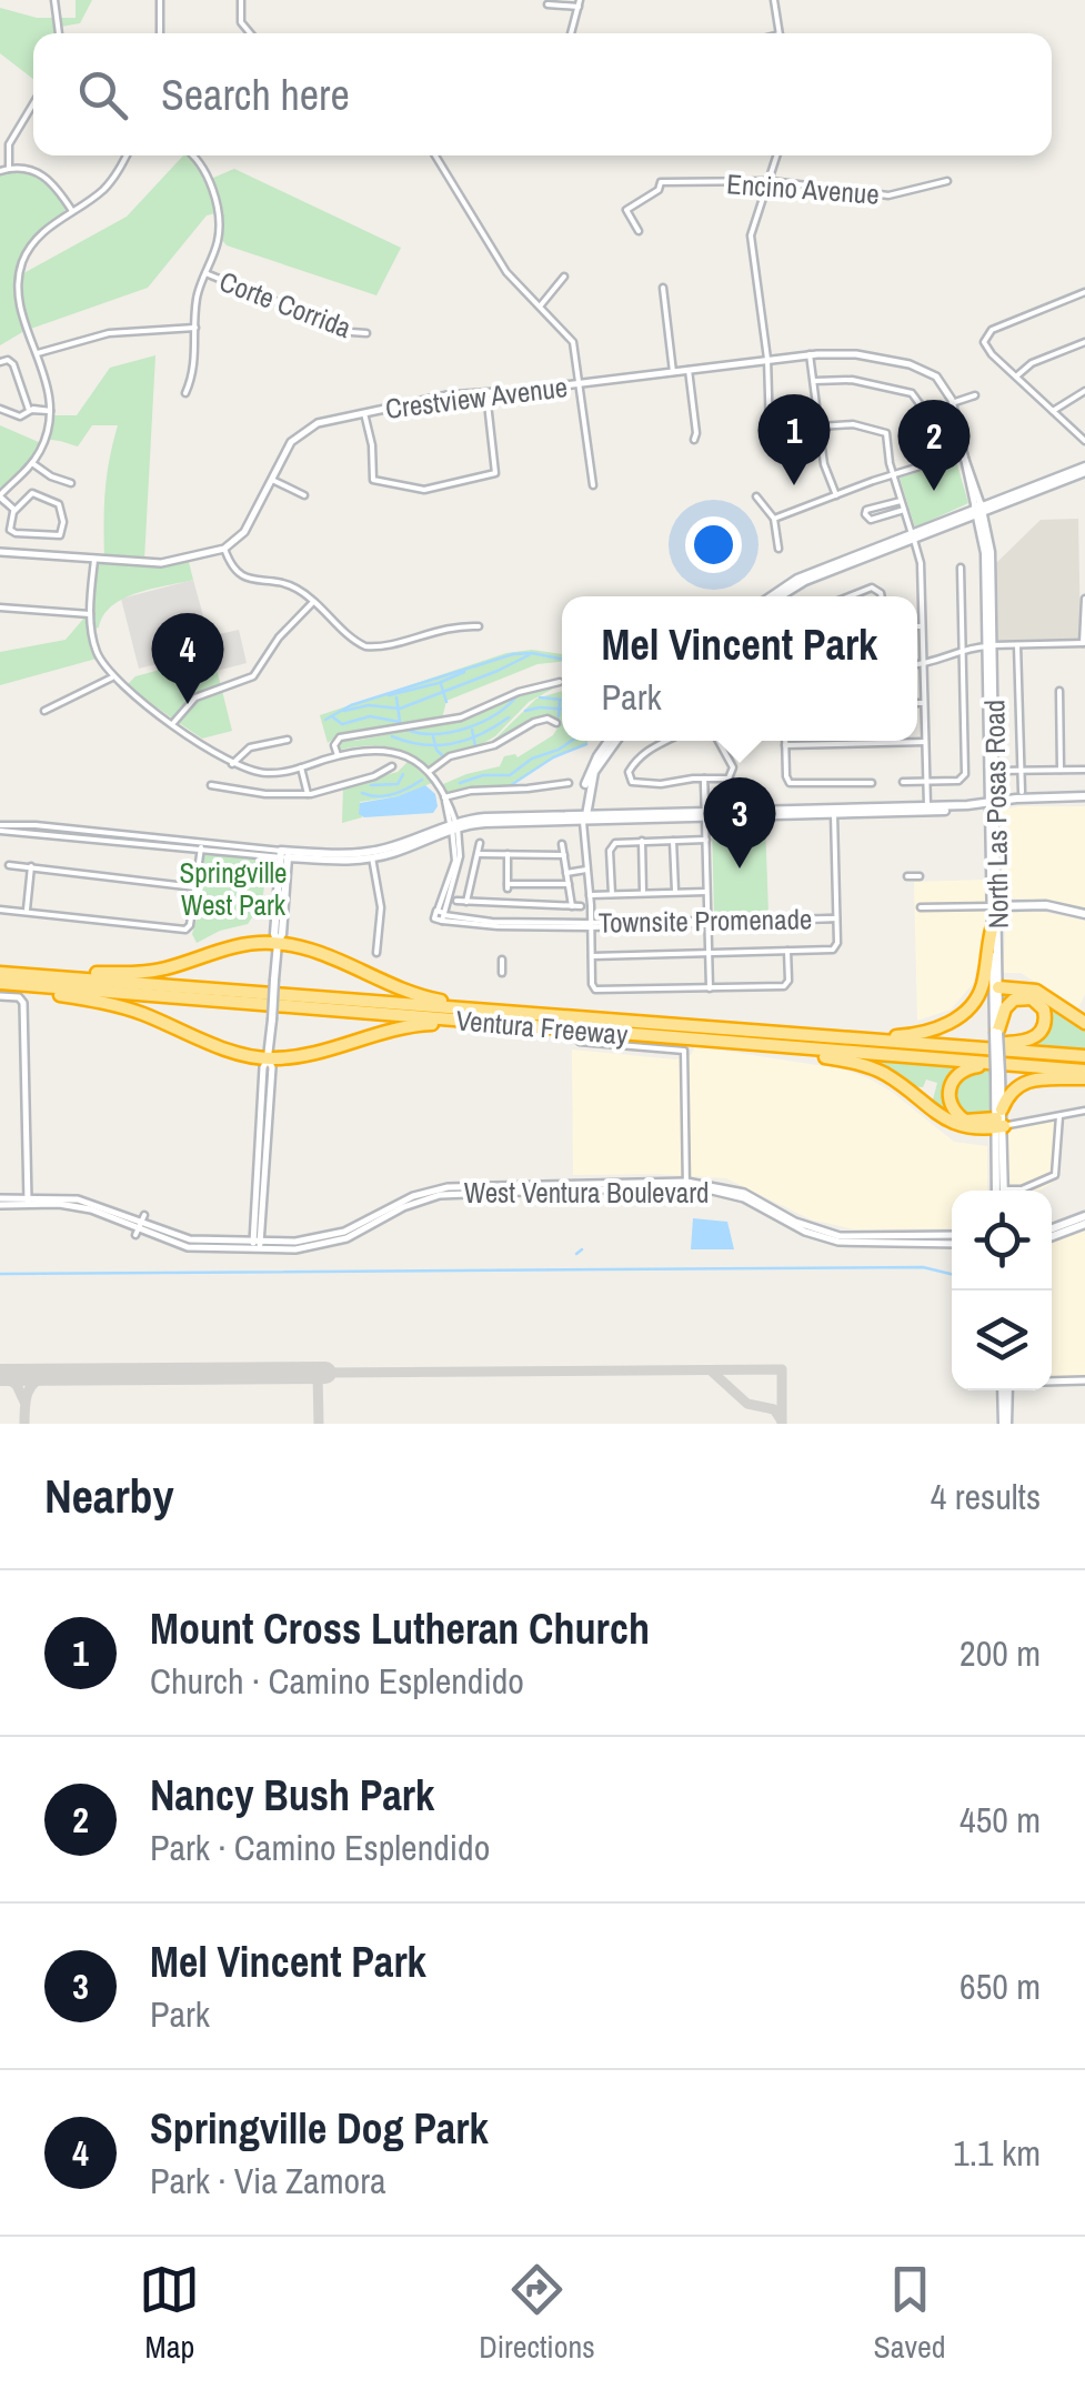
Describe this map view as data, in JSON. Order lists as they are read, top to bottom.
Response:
{
  "streets": {
    "highway": ["Ventura Freeway"],
    "main road": ["North Las Posas Road"],
    "street": [
      "Encino Avenue",
      "Corte Corrida",
      "Crestview Avenue",
      "Townsite Promenade",
      "West Ventura Boulevard"
    ]
  },
  "parks": ["Springville West Park"],
  "page": {
    "search": "Search here",
    "pins": [
      "1",
      "2",
      "4",
      "3"
    ],
    "popup": ["Mel Vincent Park", "Park"],
    "heading": ["Nearby", "4 results"],
    "list": [
      {
        "mark": "1",
        "name": "Mount Cross Lutheran Church",
        "note": "Church · Camino Esplendido",
        "value": "200 m"
      },
      {
        "mark": "2",
        "name": "Nancy Bush Park",
        "note": "Park · Camino Esplendido",
        "value": "450 m"
      },
      {
        "mark": "3",
        "name": "Mel Vincent Park",
        "note": "Park",
        "value": "650 m"
      },
      {
        "mark": "4",
        "name": "Springville Dog Park",
        "note": "Park · Via Zamora",
        "value": "1.1 km"
      }
    ],
    "nav": ["Map", "Directions", "Saved"]
  }
}
